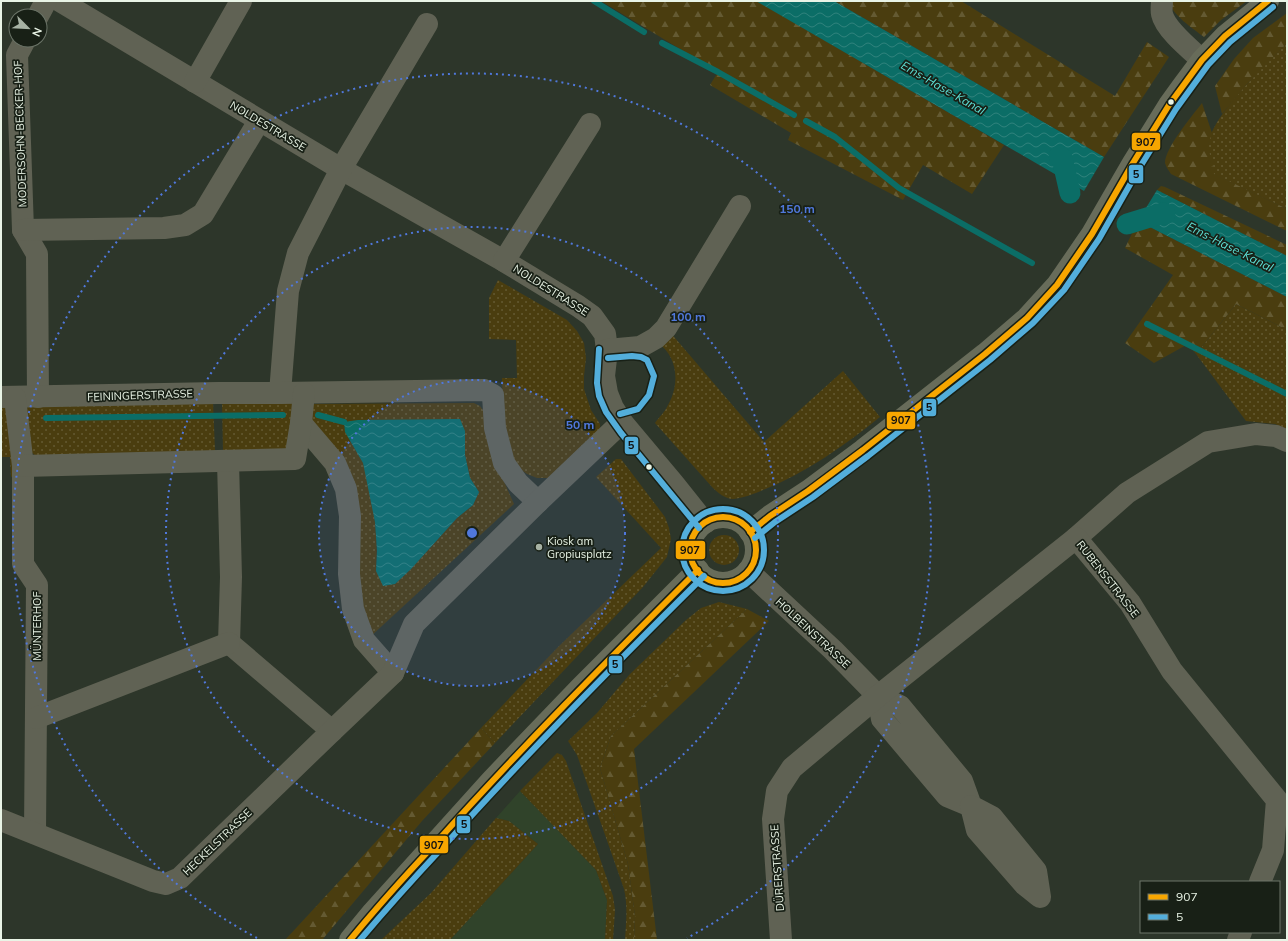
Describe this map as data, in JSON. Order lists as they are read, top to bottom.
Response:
{
  "streets": {
    "street": [
      "NOLDESTRASSE",
      "MODERSOHN-BECKER-HOF",
      "FEININGERSTRASSE",
      "RUBENSSTRASSE",
      "MÜNTERHOF",
      "HOLBEINSTRASSE",
      "HECKELSTRASSE",
      "DÜRERSTRASSE"
    ]
  },
  "crossings": [
    ["MODERSOHN-BECKER-HOF", "FEININGERSTRASSE"],
    ["FEININGERSTRASSE", "MÜNTERHOF"],
    ["RUBENSSTRASSE", "HOLBEINSTRASSE"],
    ["RUBENSSTRASSE", "DÜRERSTRASSE"],
    ["MÜNTERHOF", "HECKELSTRASSE"],
    ["HOLBEINSTRASSE", "DÜRERSTRASSE"]
  ],
  "water": ["Ems-Hase-Kanal"],
  "places": ["Kiosk am Gropiusplatz"],
  "lines": ["transit line 907", "transit line 5"],
  "legend": ["907", "5"],
  "north": "bottom right",
  "rings": ["150 m", "100 m", "50 m"]
}
